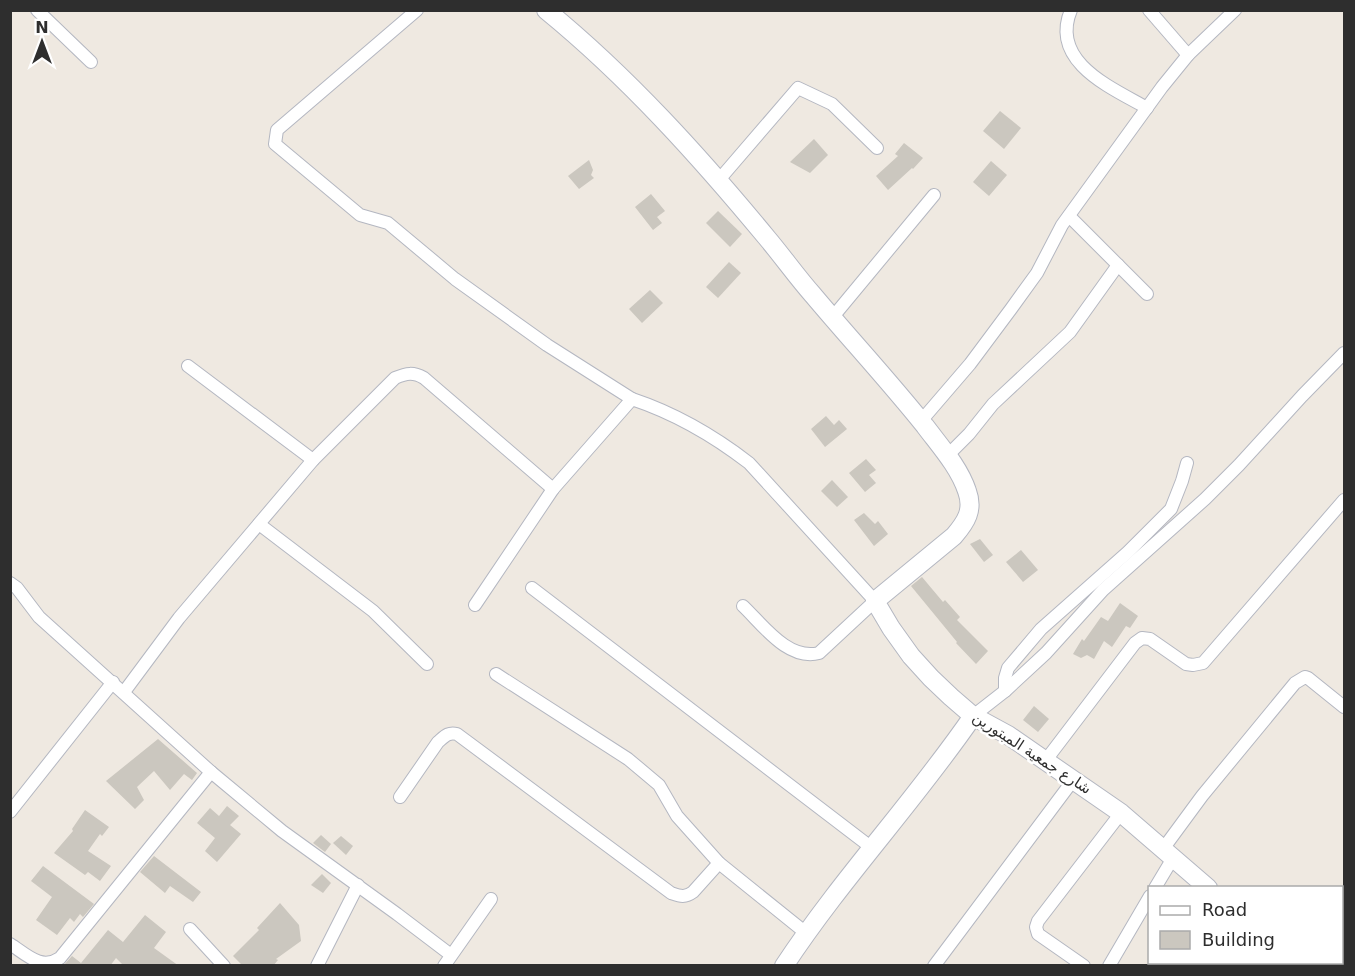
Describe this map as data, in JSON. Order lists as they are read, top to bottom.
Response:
{
  "streets": {
    "street": ["شارع جمعية المبتورين"]
  },
  "legend": ["Road", "Building"],
  "north": "top"
}
